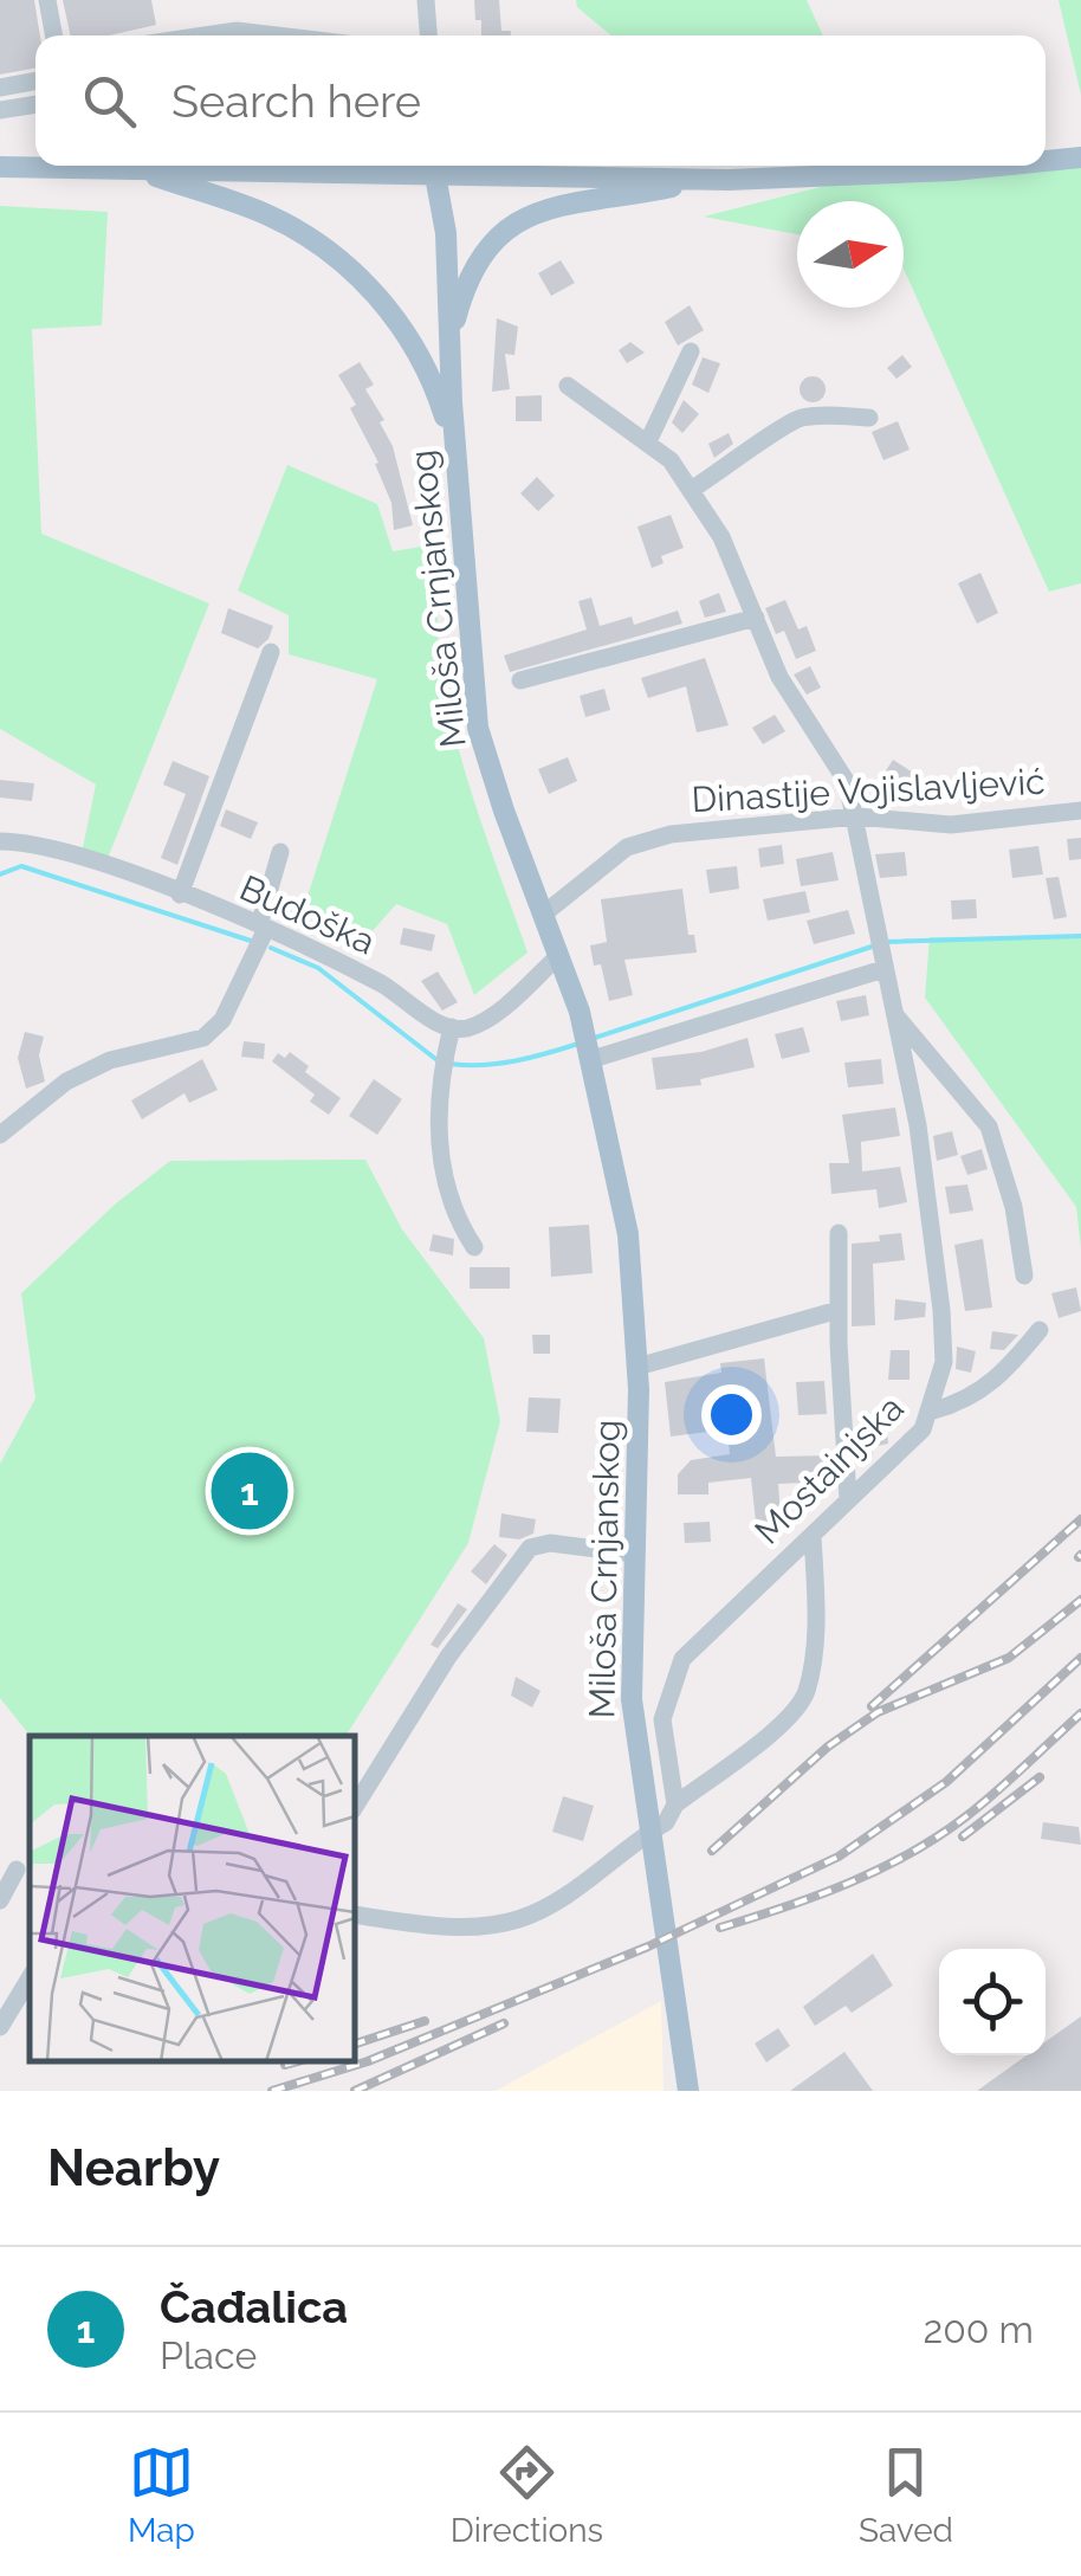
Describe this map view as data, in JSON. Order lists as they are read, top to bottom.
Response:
{
  "streets": {
    "main road": ["Miloša Crnjanskog"],
    "street": ["Dinastije Vojislavljević", "Budoška", "Mostainjska"]
  },
  "crossings": [
    ["Miloša Crnjanskog", "Dinastije Vojislavljević"],
    ["Dinastije Vojislavljević", "Mostainjska"]
  ],
  "north": "right",
  "page": {
    "search": "Search here",
    "pins": "1",
    "heading": "Nearby",
    "list": [
      {
        "mark": "1",
        "name": "Čađalica",
        "note": "Place",
        "value": "200 m"
      }
    ],
    "nav": ["Map", "Directions", "Saved"]
  }
}
